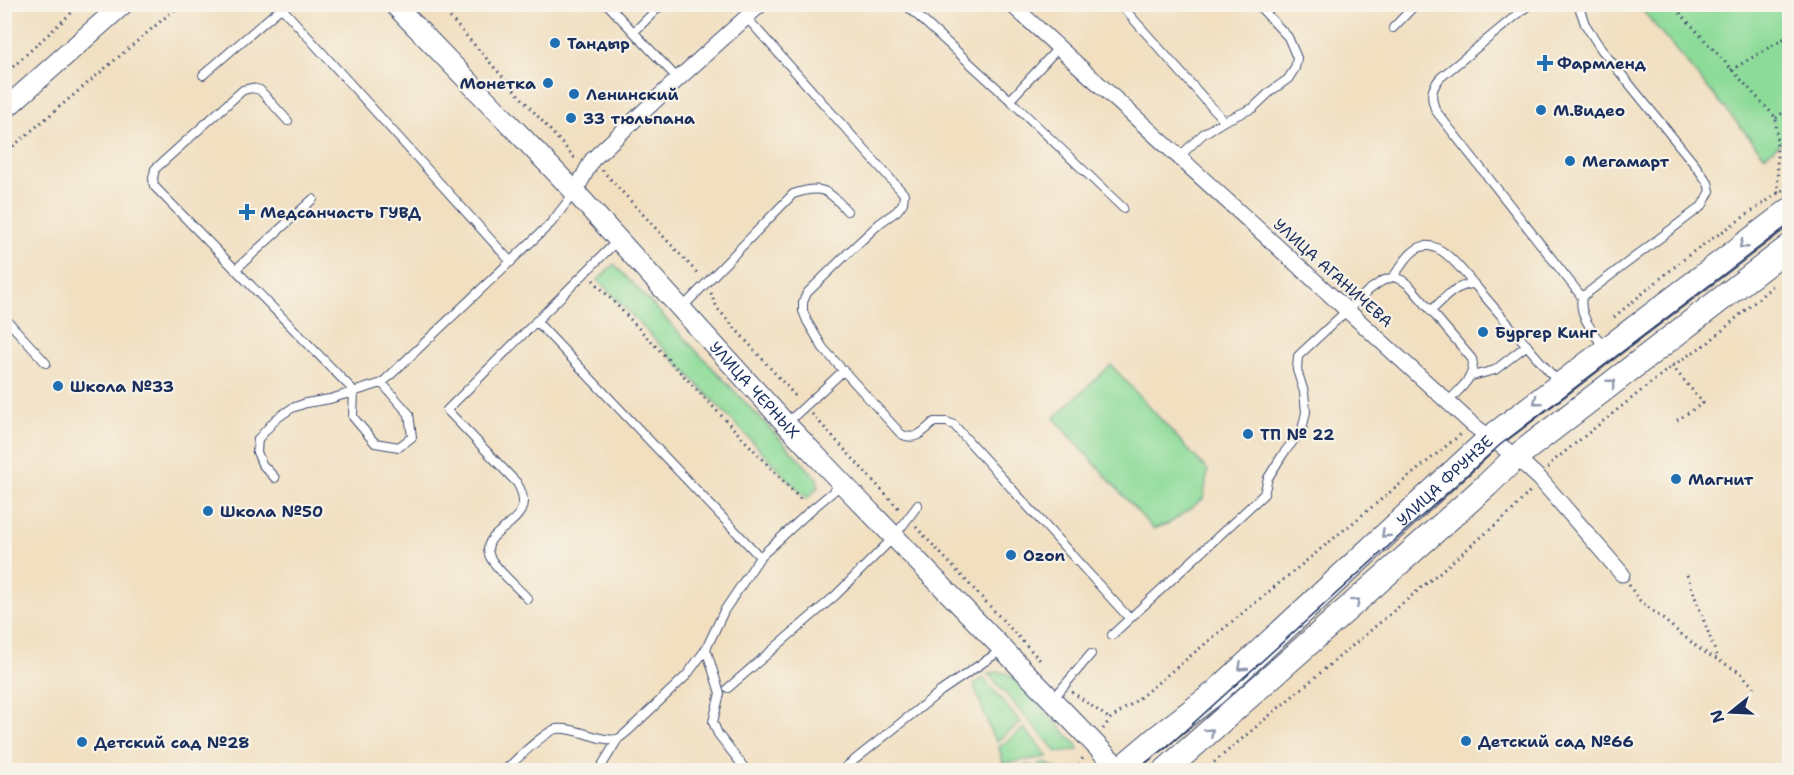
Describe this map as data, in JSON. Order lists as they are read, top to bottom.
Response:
{
  "streets": {
    "main road": ["УЛИЦА ФРУНЗЕ"],
    "street": ["УЛИЦА АГАНИЧЕВА", "УЛИЦА ЧЕРНЫХ"]
  },
  "crossings": [
    ["УЛИЦА АГАНИЧЕВА", "УЛИЦА ФРУНЗЕ"],
    ["УЛИЦА ЧЕРНЫХ", "УЛИЦА ФРУНЗЕ"]
  ],
  "places": {
    "other": [
      "Тандыр",
      "Монетка",
      "Ленинский",
      "М.Видео",
      "33 тюльпана",
      "Мегамарт",
      "Бургер Кинг",
      "Школа №33",
      "ТП № 22",
      "Магнит",
      "Школа №50",
      "Ozon",
      "Детский сад №66",
      "Детский сад №28"
    ],
    "health": ["Фармленд", "Медсанчасть ГУВД"]
  },
  "north": "left"
}
